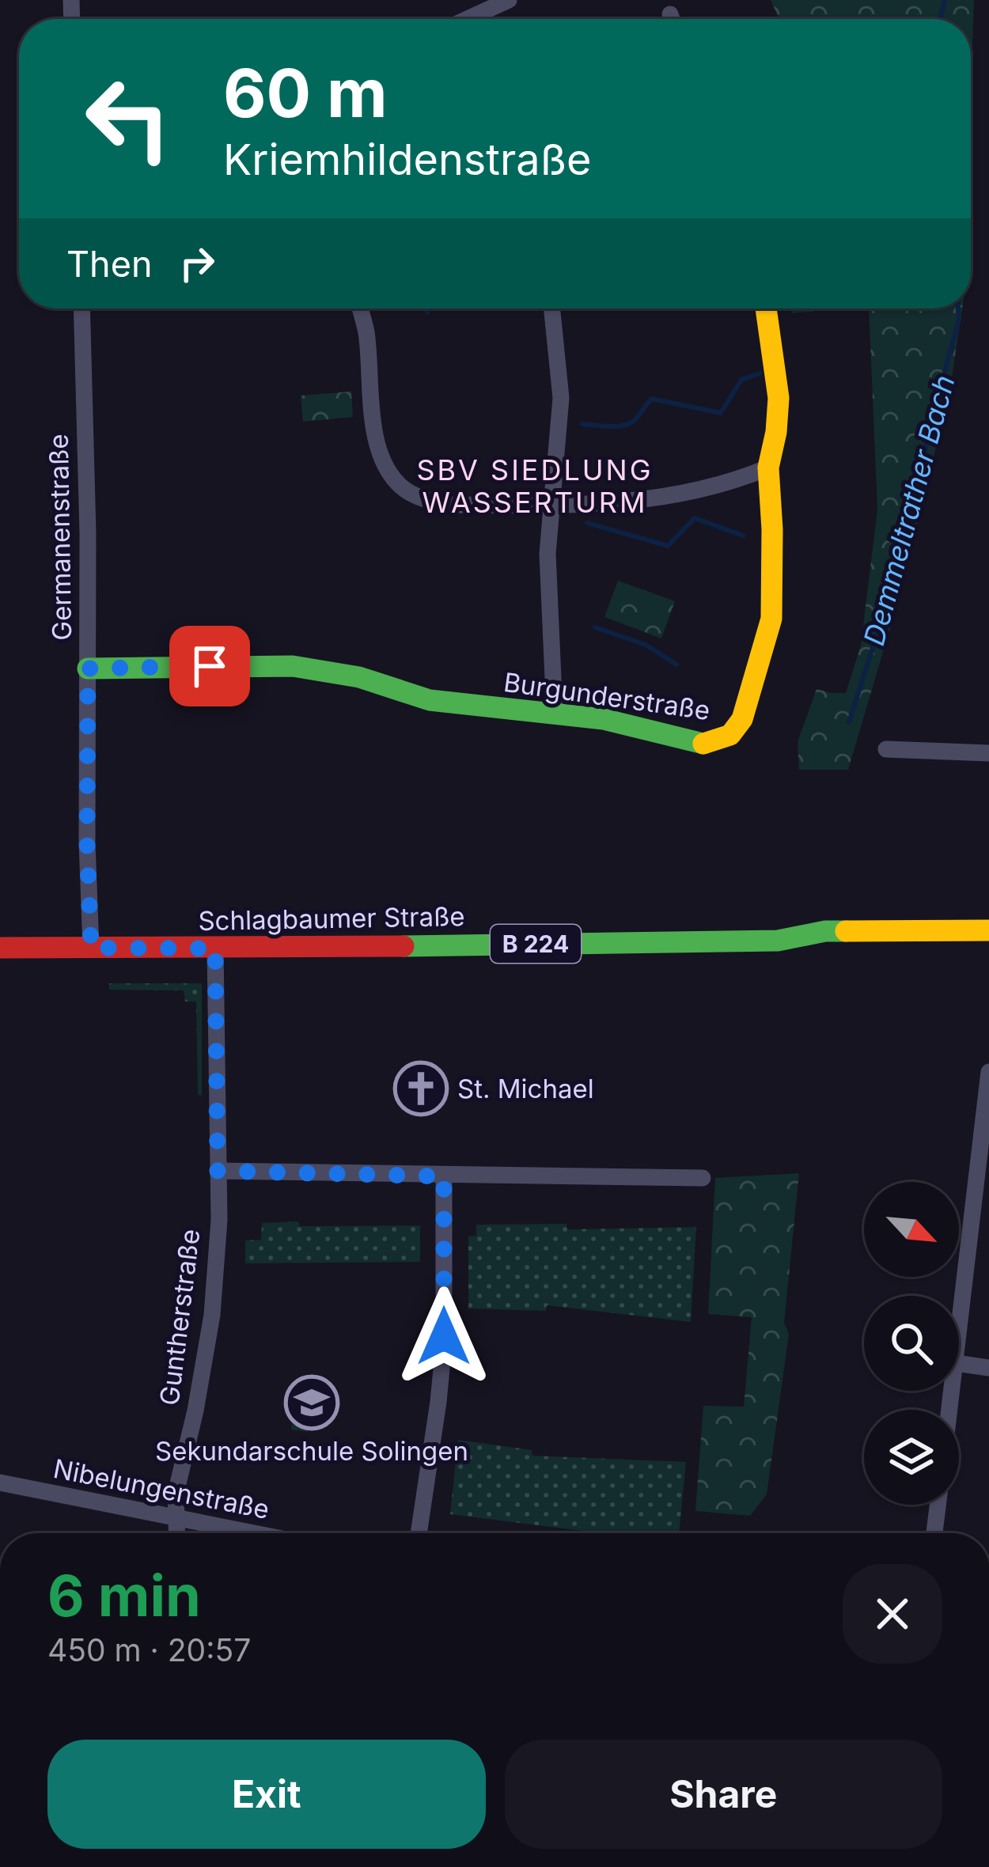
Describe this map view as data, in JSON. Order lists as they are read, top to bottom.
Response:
{
  "streets": {
    "main road": ["Burgunderstraße", "Schlagbaumer Straße", "B 224"],
    "street": ["Germanenstraße", "Guntherstraße", "Nibelungenstraße"]
  },
  "crossings": [
    ["Germanenstraße", "Burgunderstraße"],
    ["Germanenstraße", "Schlagbaumer Straße"],
    ["Schlagbaumer Straße", "Guntherstraße"],
    ["Guntherstraße", "Nibelungenstraße"]
  ],
  "districts": ["SBV SIEDLUNG WASSERTURM"],
  "water": ["Demmeltrather Bach"],
  "places": {
    "church": ["St. Michael"],
    "school or university": ["Sekundarschule Solingen"]
  },
  "north": "bottom right",
  "page": {
    "turn": ["60 m", "Kriemhildenstraße"],
    "then": "Then",
    "heading": ["6 min", "450 m · 20:57"],
    "buttons": ["Exit", "Share"]
  }
}
